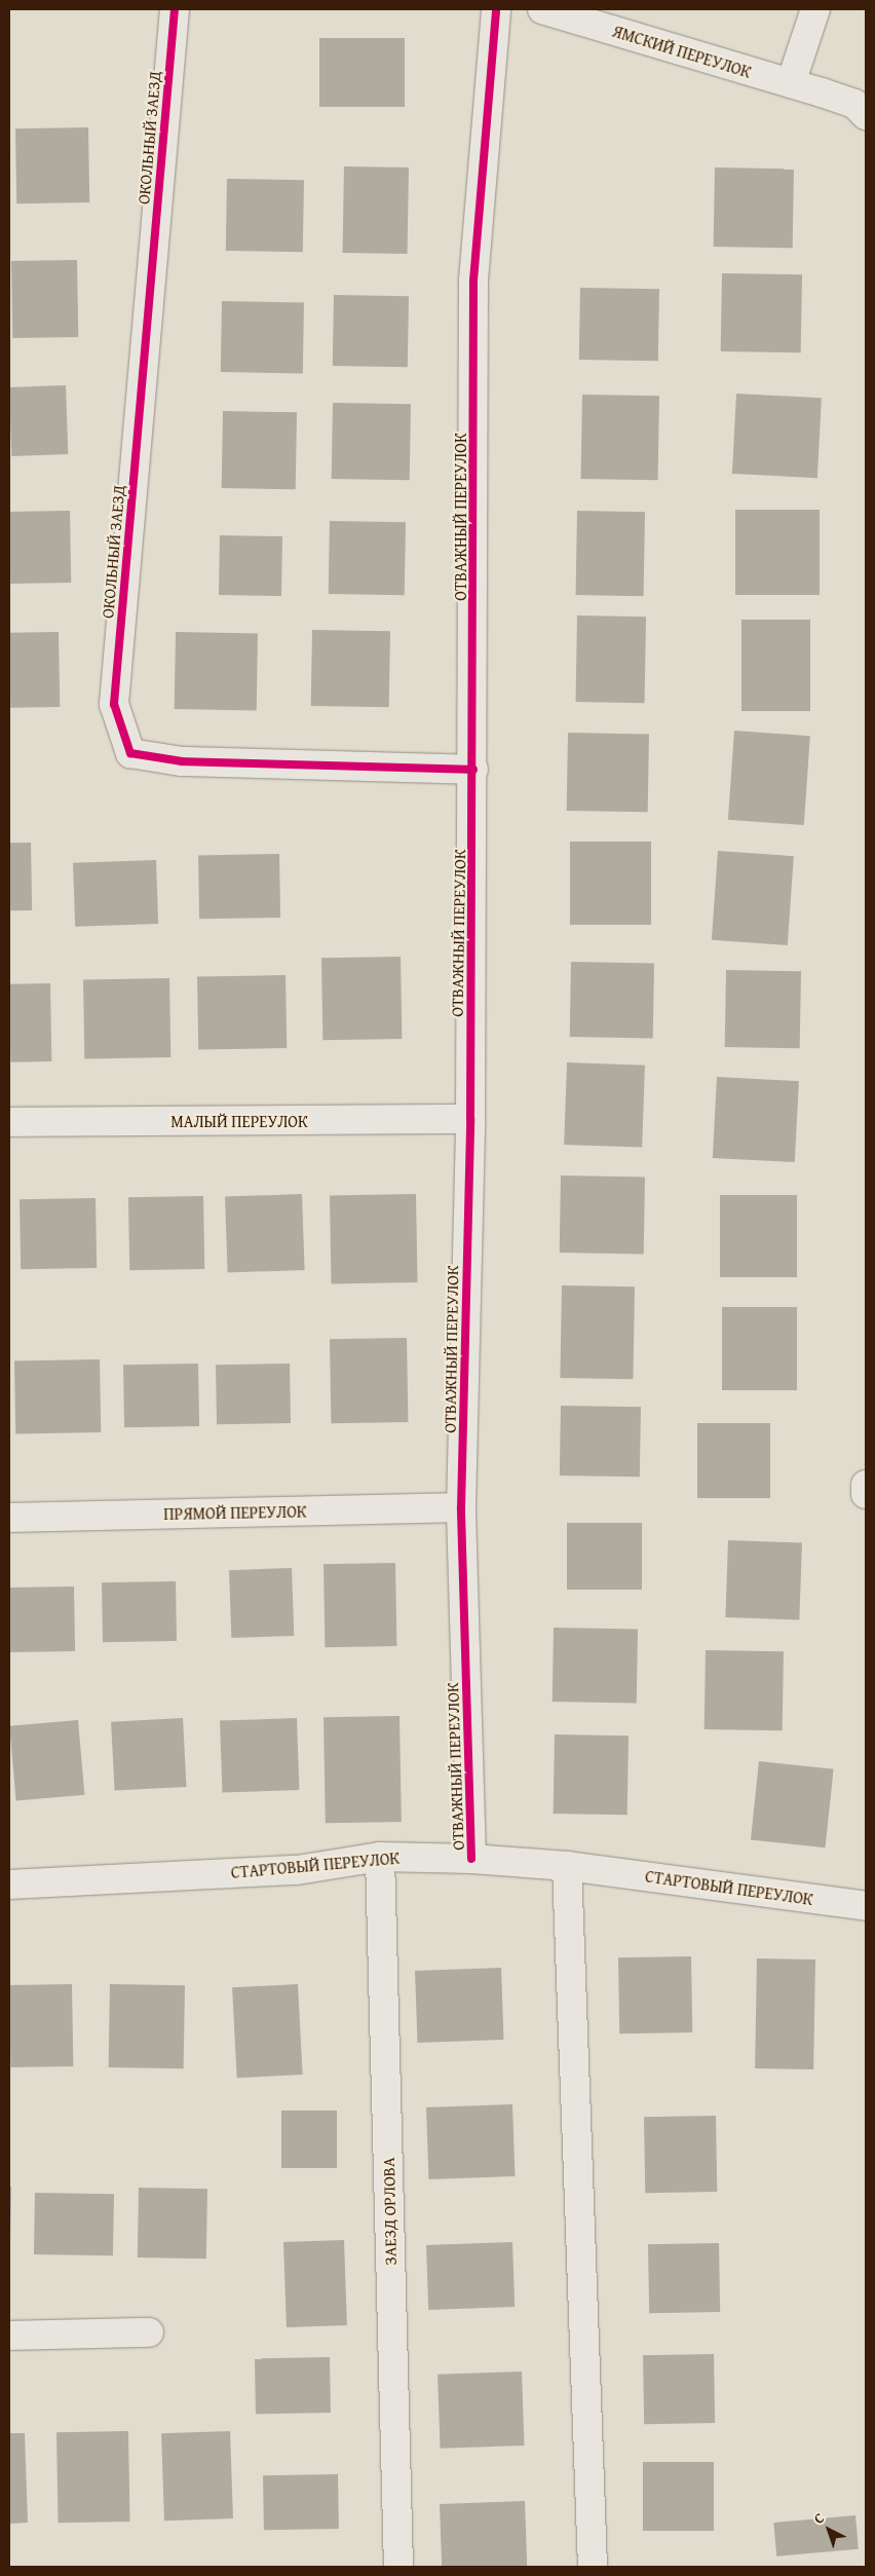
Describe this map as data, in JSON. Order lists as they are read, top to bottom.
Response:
{
  "streets": {
    "street": [
      "ЯМСКИЙ ПЕРЕУЛОК",
      "ОКОЛЬНЫЙ ЗАЕЗД",
      "ОТВАЖНЫЙ ПЕРЕУЛОК",
      "МАЛЫЙ ПЕРЕУЛОК",
      "ПРЯМОЙ ПЕРЕУЛОК",
      "СТАРТОВЫЙ ПЕРЕУЛОК",
      "ЗАЕЗД ОРЛОВА"
    ]
  },
  "crossings": [
    ["ОКОЛЬНЫЙ ЗАЕЗД", "ОТВАЖНЫЙ ПЕРЕУЛОК"],
    ["ОТВАЖНЫЙ ПЕРЕУЛОК", "МАЛЫЙ ПЕРЕУЛОК"],
    ["ОТВАЖНЫЙ ПЕРЕУЛОК", "ПРЯМОЙ ПЕРЕУЛОК"],
    ["ОТВАЖНЫЙ ПЕРЕУЛОК", "СТАРТОВЫЙ ПЕРЕУЛОК"],
    ["СТАРТОВЫЙ ПЕРЕУЛОК", "ЗАЕЗД ОРЛОВА"]
  ],
  "north": "top left"
}
